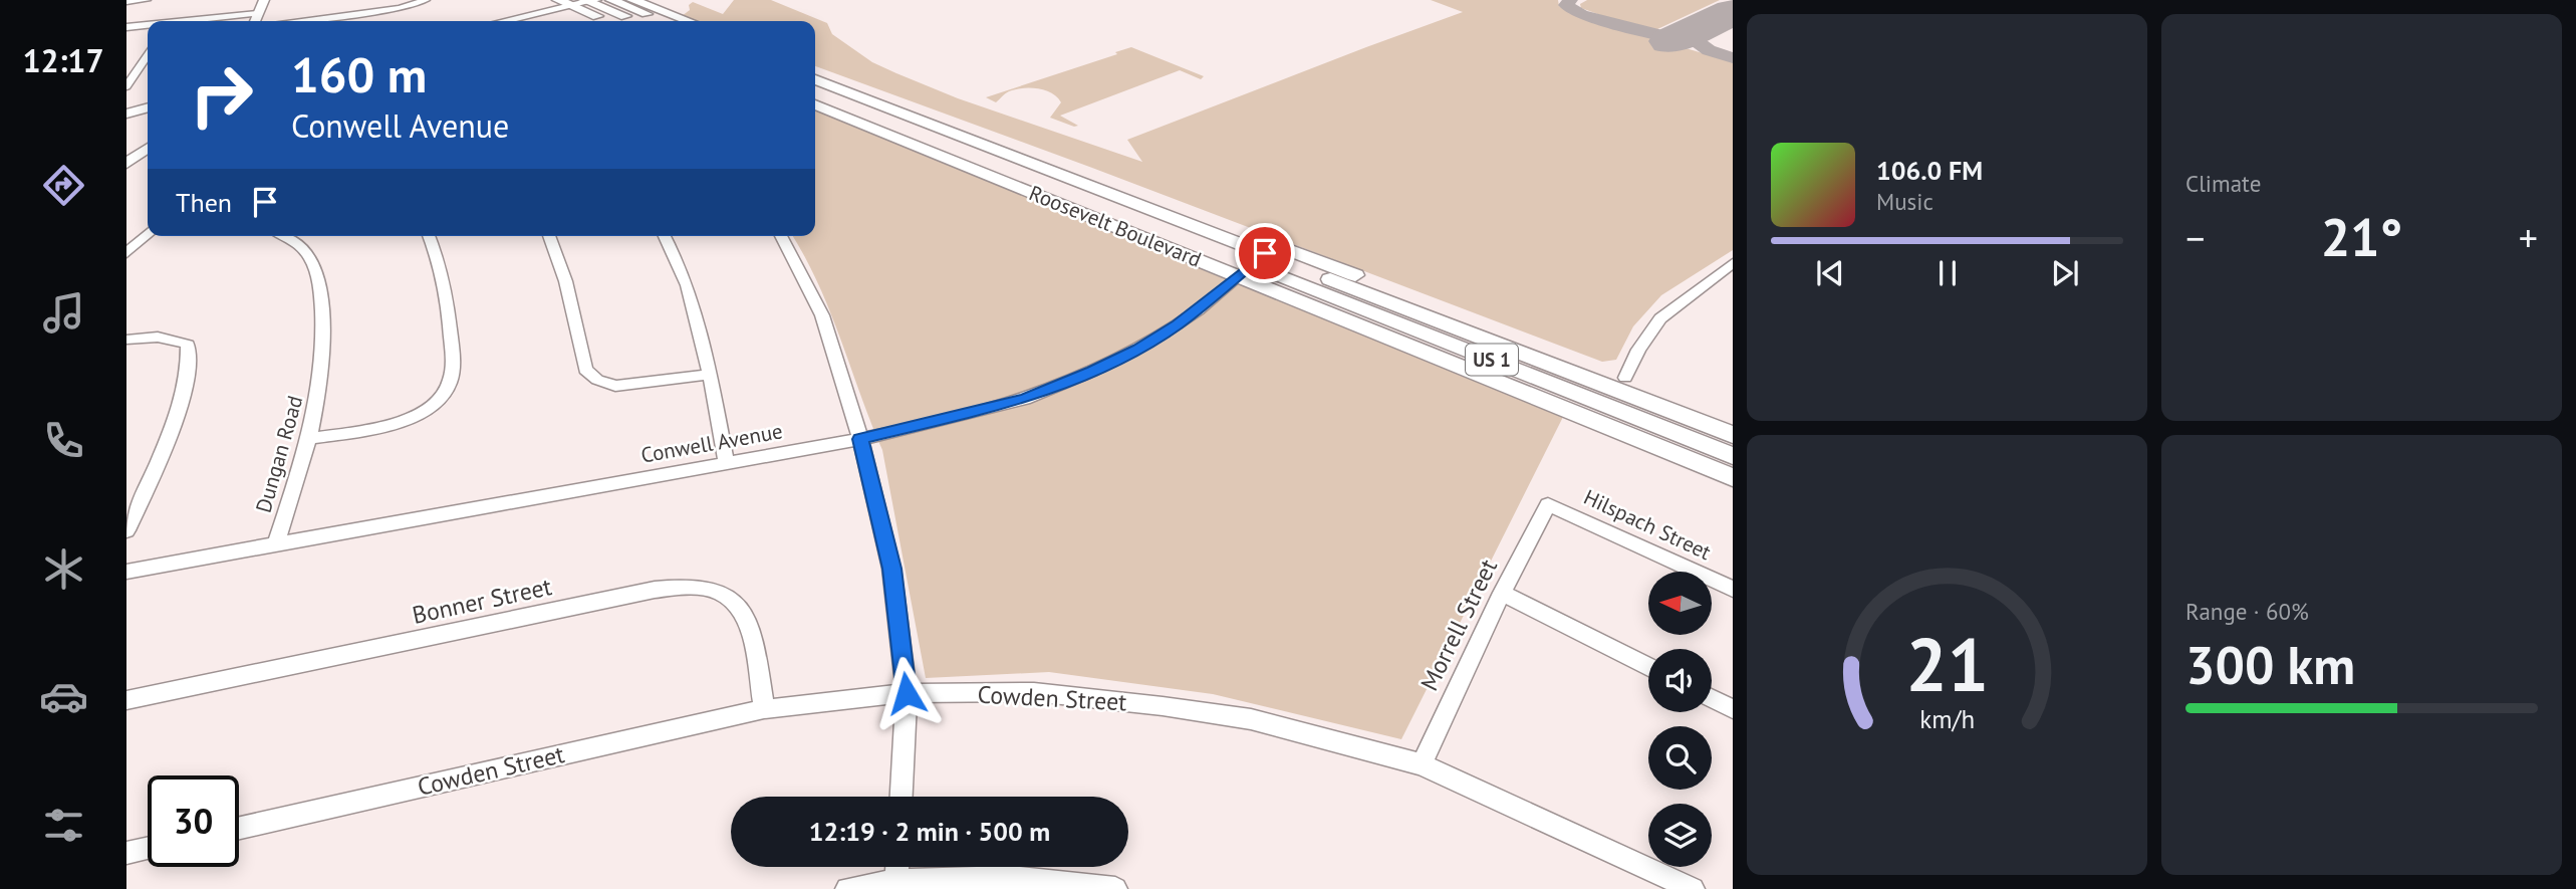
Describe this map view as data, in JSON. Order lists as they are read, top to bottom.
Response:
{
  "streets": {
    "highway": ["Roosevelt Boulevard", "US 1"],
    "street": [
      "Conwell Avenue",
      "Dungan Road",
      "Hilspach Street",
      "Bonner Street",
      "Morrell Street",
      "Cowden Street"
    ]
  },
  "crossings": [
    ["Roosevelt Boulevard", "Conwell Avenue"],
    ["Conwell Avenue", "Dungan Road"],
    ["Hilspach Street", "Morrell Street"],
    ["Bonner Street", "Cowden Street"],
    ["Morrell Street", "Cowden Street"]
  ],
  "north": "left",
  "page": {
    "tabs": "12:17",
    "tile": [
      "Climate",
      ["Range · 60%", "300 km"]
    ],
    "turn": ["160 m", "Conwell Avenue"],
    "song": ["106.0 FM", "Music"],
    "then": "Then",
    "heat": ["−", "21°", "+"],
    "limit": "30",
    "trip": "12:19 · 2 min · 500 m",
    "gauge": ["21", "km/h"]
  }
}
